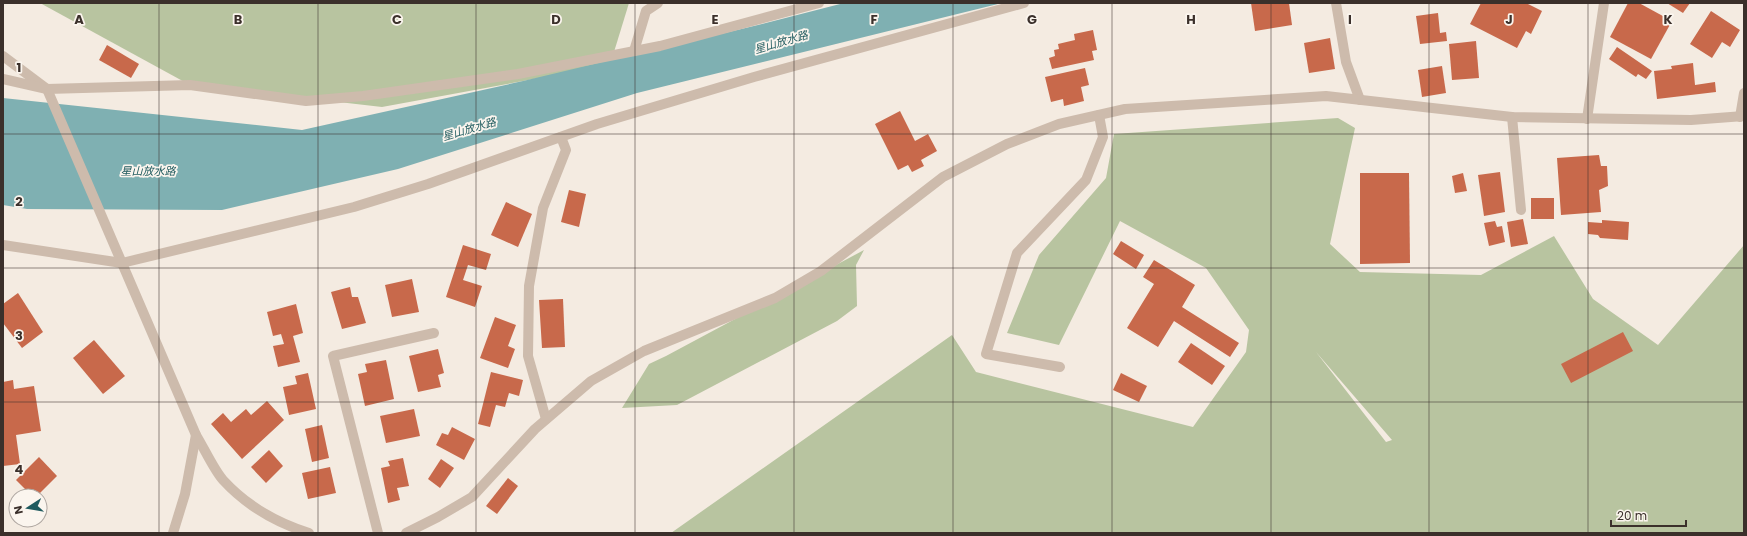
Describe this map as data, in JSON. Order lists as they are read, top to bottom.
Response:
{
  "water": ["星山放水路"],
  "scale_bar": "20 m",
  "north": "left",
  "grid": {
    "columns": [
      "A",
      "B",
      "C",
      "D",
      "E",
      "F",
      "G",
      "H",
      "I",
      "J",
      "K"
    ],
    "rows": [
      "1",
      "2",
      "3",
      "4"
    ]
  }
}
